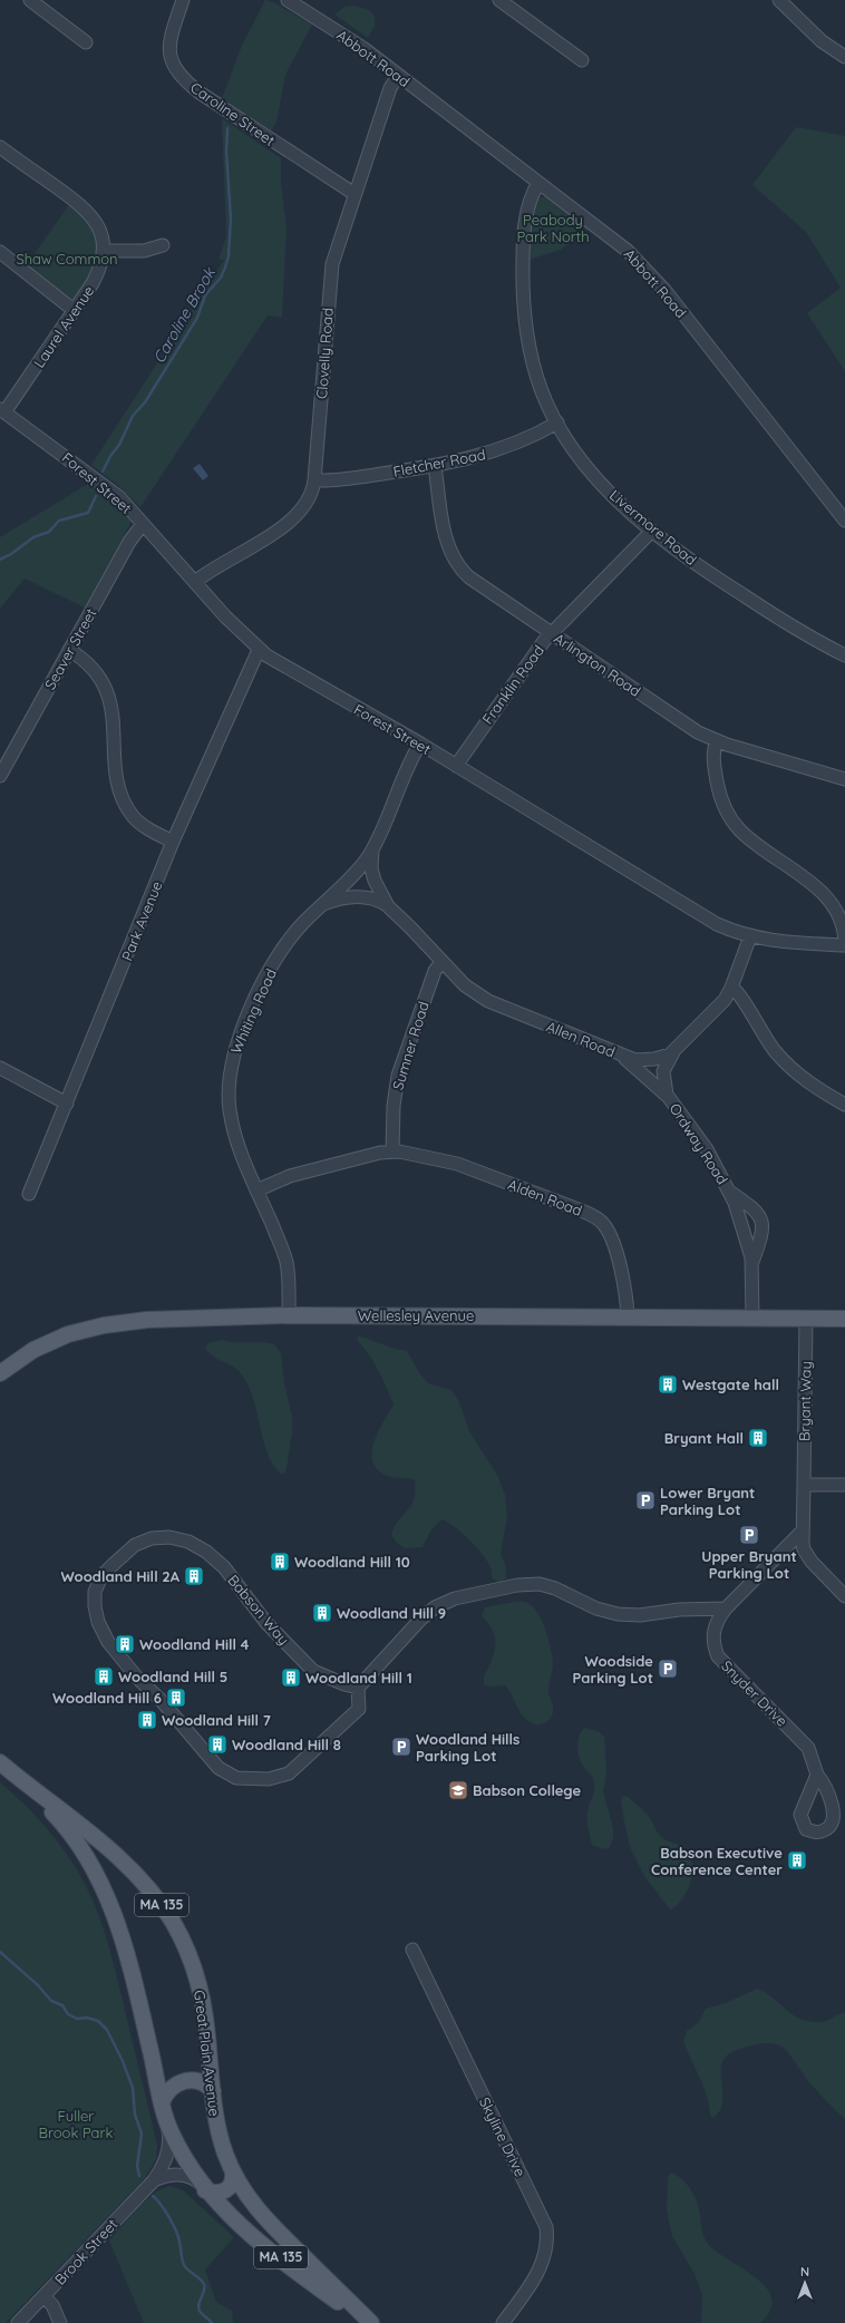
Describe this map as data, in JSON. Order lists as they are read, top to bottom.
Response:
{
  "streets": {
    "main road": ["Wellesley Avenue", "MA 135", "Great Plain Avenue"],
    "street": [
      "Abbott Road",
      "Caroline Street",
      "Laurel Avenue",
      "Clovelly Road",
      "Fletcher Road",
      "Forest Street",
      "Livermore Road",
      "Seaver Street",
      "Arlington Road",
      "Franklin Road",
      "Park Avenue",
      "Whiting Road",
      "Allen Road",
      "Sumner Road",
      "Ordway Road",
      "Alden Road",
      "Bryant Way",
      "Babson Way",
      "Snyder Drive",
      "Skyline Drive",
      "Brook Street"
    ]
  },
  "crossings": [
    ["Abbott Road", "Clovelly Road"],
    ["Abbott Road", "Livermore Road"],
    ["Caroline Street", "Clovelly Road"],
    ["Laurel Avenue", "Forest Street"],
    ["Clovelly Road", "Fletcher Road"],
    ["Clovelly Road", "Forest Street"],
    ["Fletcher Road", "Livermore Road"],
    ["Fletcher Road", "Arlington Road"],
    ["Forest Street", "Seaver Street"],
    ["Forest Street", "Franklin Road"],
    ["Forest Street", "Park Avenue"],
    ["Forest Street", "Whiting Road"],
    ["Forest Street", "Allen Road"],
    ["Livermore Road", "Franklin Road"],
    ["Arlington Road", "Franklin Road"],
    ["Whiting Road", "Allen Road"],
    ["Whiting Road", "Wellesley Avenue"],
    ["Allen Road", "Sumner Road"],
    ["Allen Road", "Ordway Road"],
    ["Sumner Road", "Alden Road"],
    ["Ordway Road", "Wellesley Avenue"],
    ["Alden Road", "Wellesley Avenue"],
    ["Wellesley Avenue", "Bryant Way"],
    ["Bryant Way", "Snyder Drive"],
    ["Great Plain Avenue", "Brook Street"]
  ],
  "water": ["Caroline Brook"],
  "parks": ["Peabody Park North", "Shaw Common", "Fuller Brook Park"],
  "places": {
    "building": [
      "Westgate hall",
      "Bryant Hall",
      "Woodland Hill 10",
      "Woodland Hill 2A",
      "Woodland Hill 9",
      "Woodland Hill 4",
      "Woodland Hill 5",
      "Woodland Hill 1",
      "Woodland Hill 6",
      "Woodland Hill 7",
      "Woodland Hill 8",
      "Babson Executive Conference Center"
    ],
    "parking": [
      "Lower Bryant Parking Lot",
      "Upper Bryant Parking Lot",
      "Woodside Parking Lot",
      "Woodland Hills Parking Lot"
    ],
    "school or university": ["Babson College"]
  },
  "north": "top"
}
